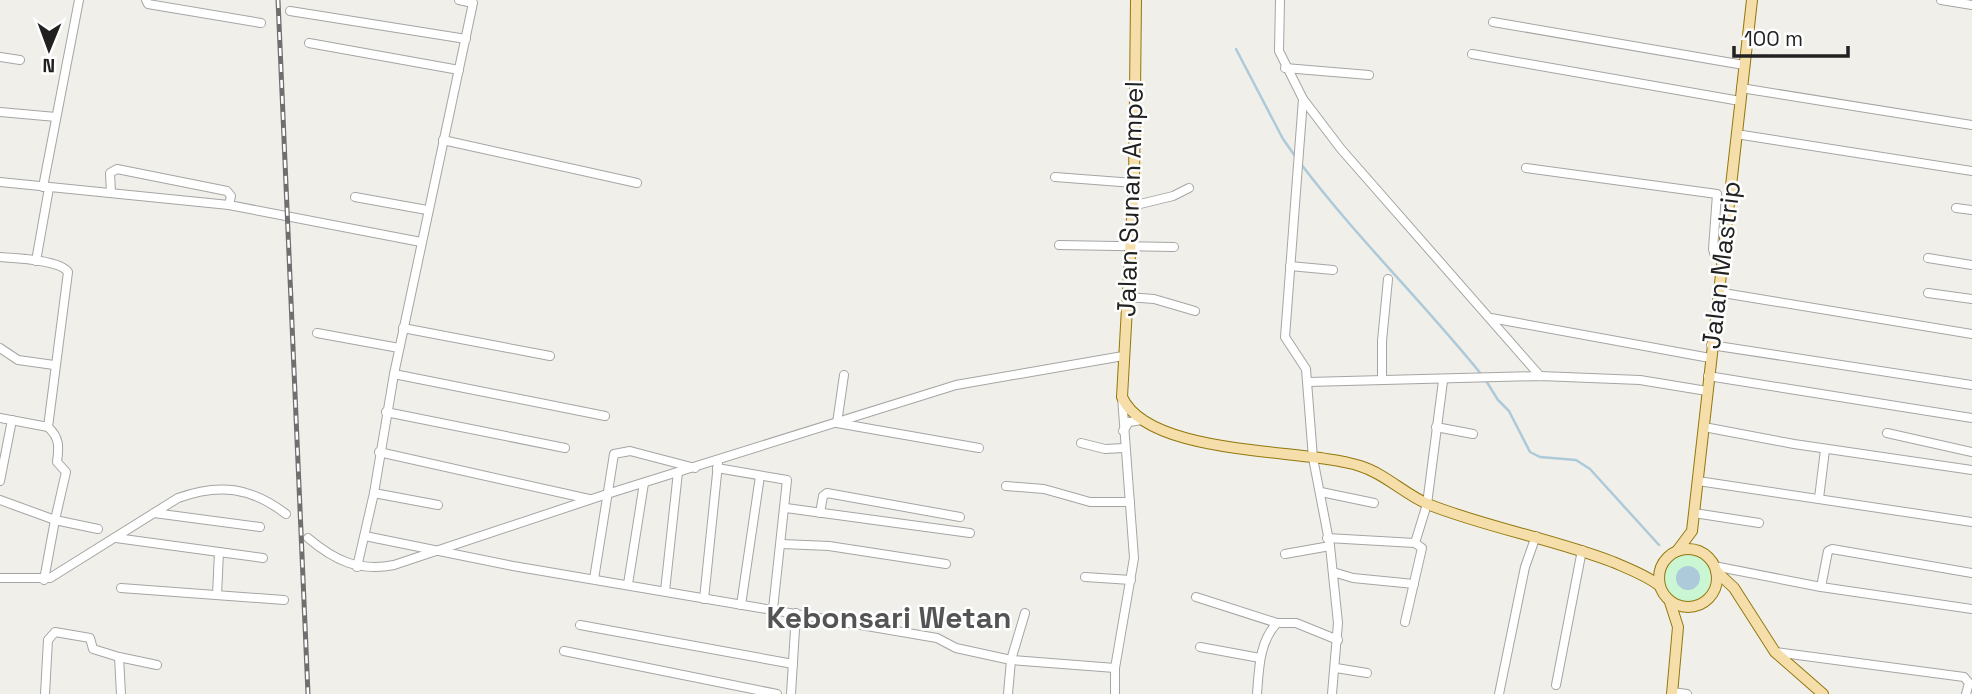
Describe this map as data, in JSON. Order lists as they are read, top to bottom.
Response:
{
  "streets": {
    "main road": ["Jalan Sunan Ampel", "Jalan Mastrip"]
  },
  "districts": ["Kebonsari Wetan"],
  "scale_bar": "100 m",
  "north": "bottom"
}
